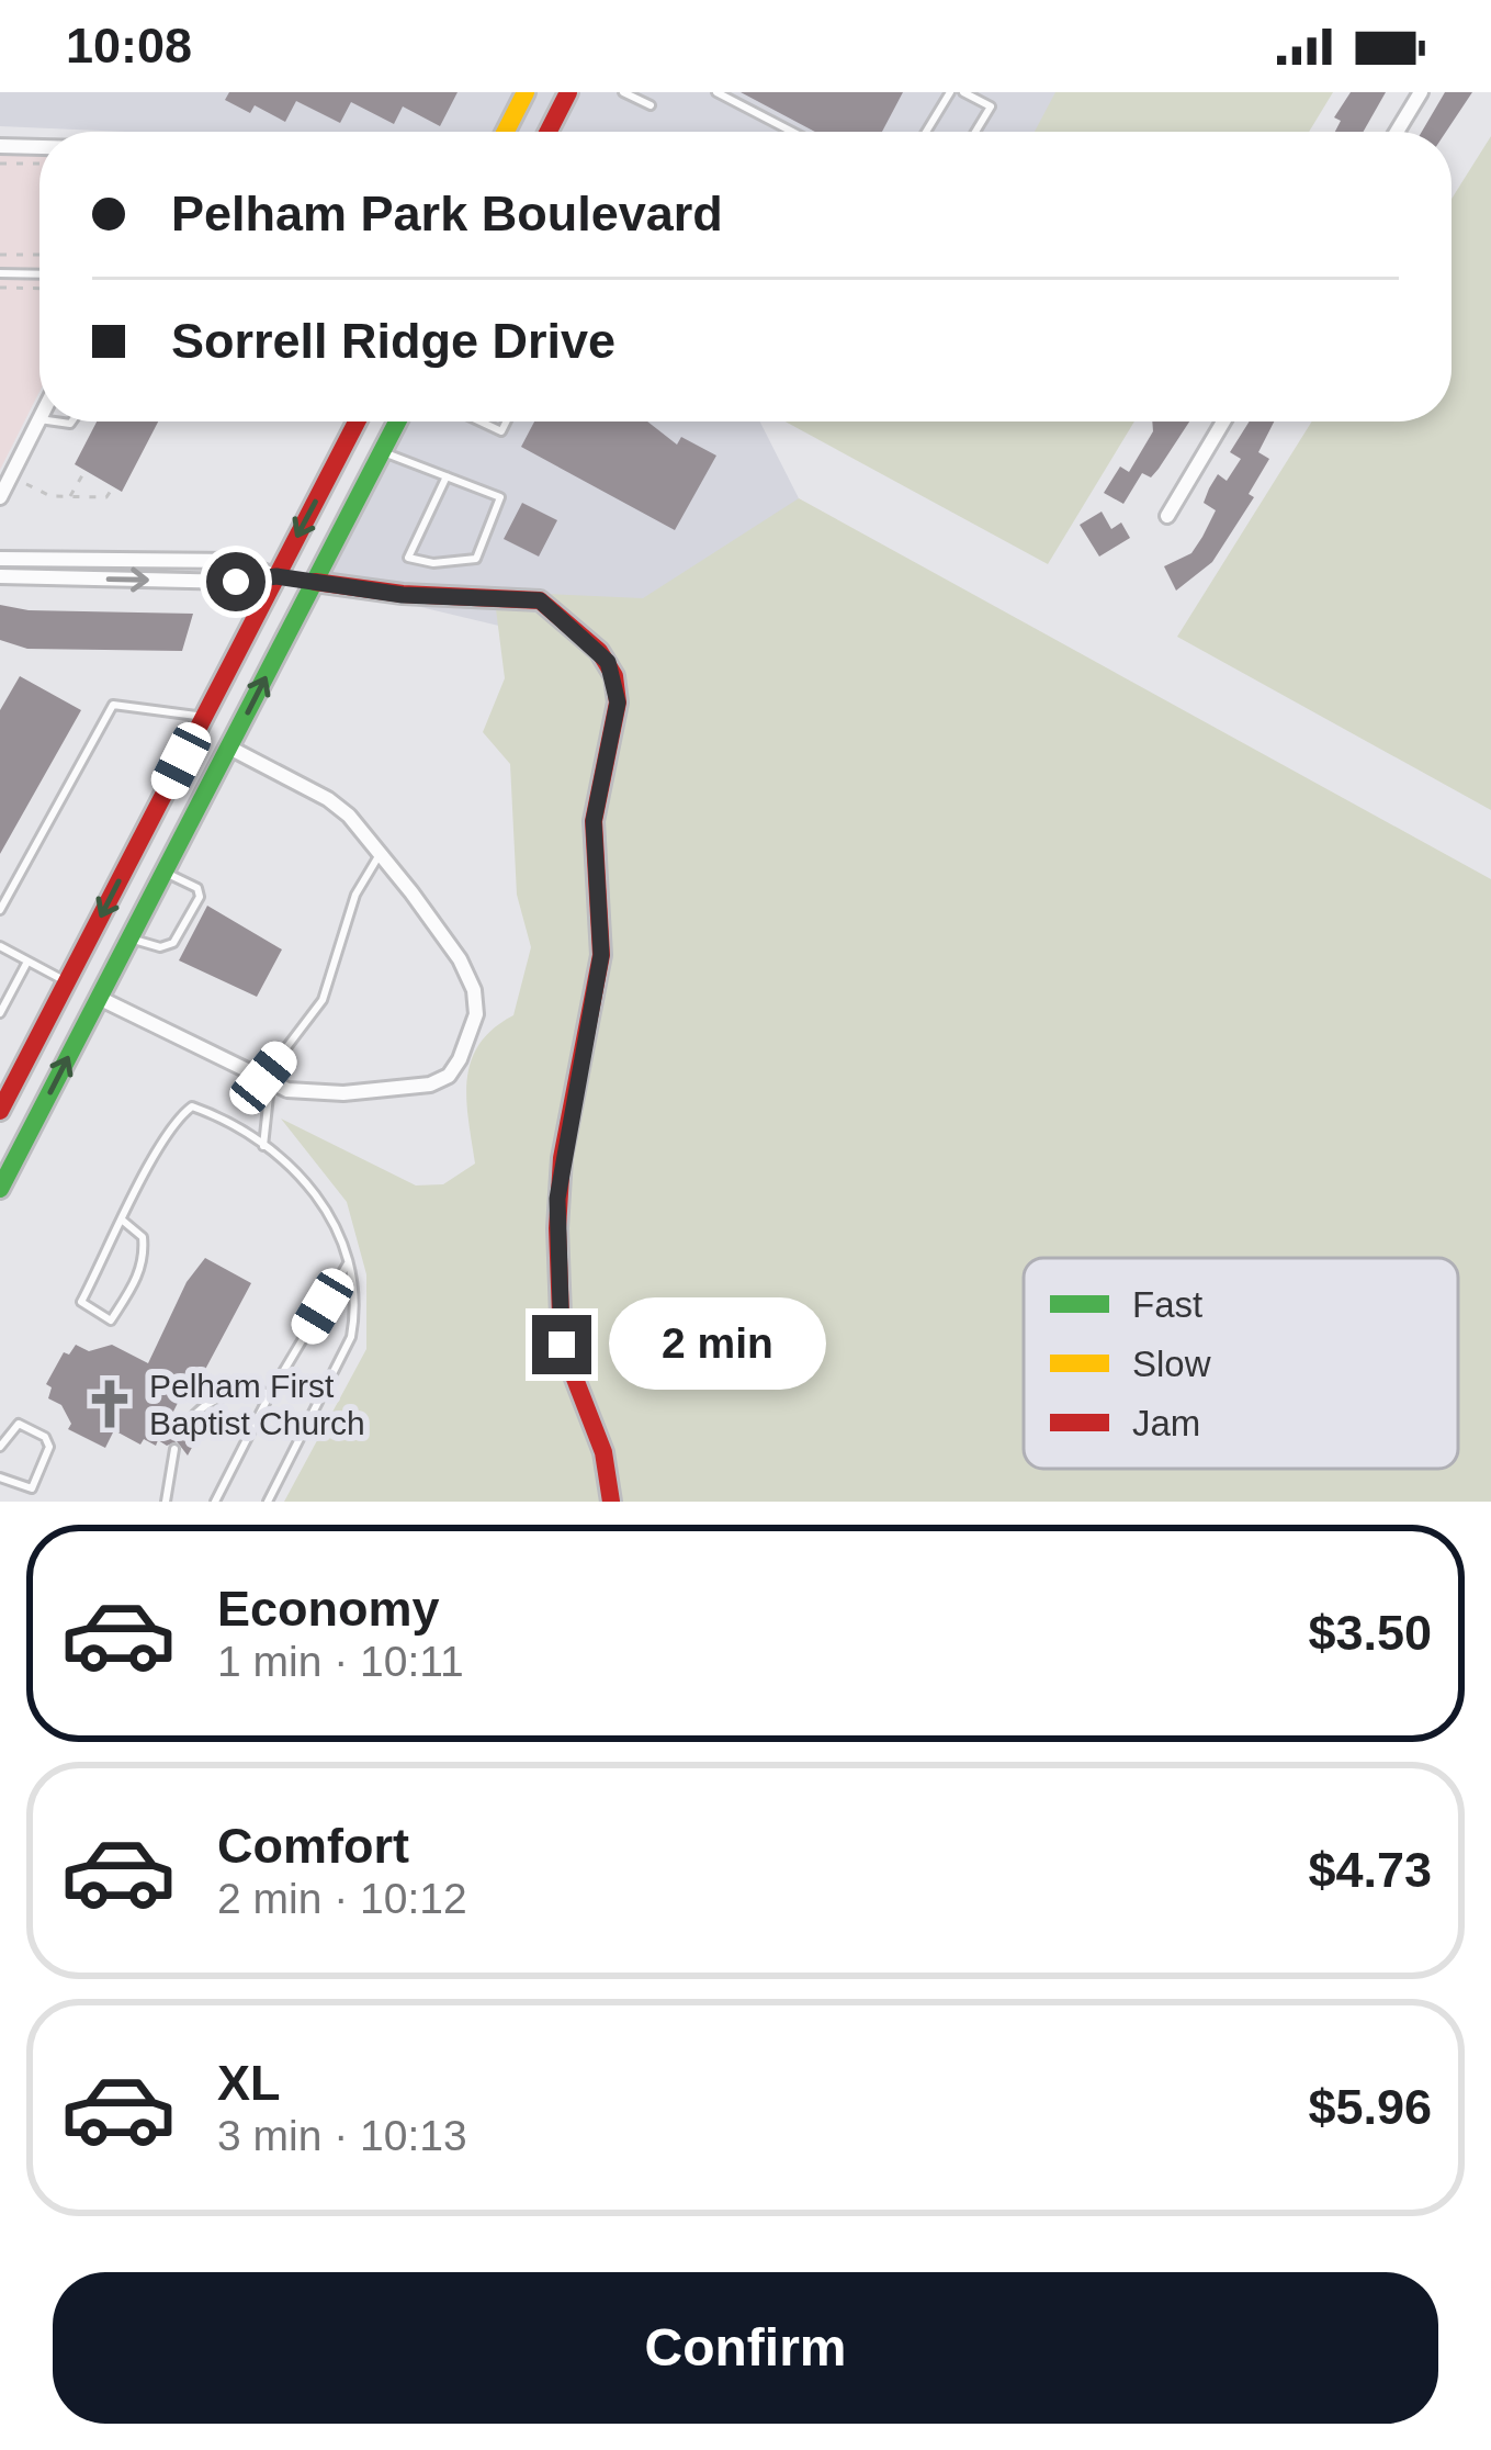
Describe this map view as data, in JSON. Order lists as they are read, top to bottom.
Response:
{
  "places": {
    "church": ["Pelham First Baptist Church"]
  },
  "legend": ["Fast", "Slow", "Jam"],
  "page": {
    "status": "10:08",
    "banner": ["Pelham Park Boulevard", "Sorrell Ridge Drive"],
    "bubble": "2 min",
    "list": [
      {
        "name": "Economy",
        "note": "1 min · 10:11",
        "value": "$3.50"
      },
      {
        "name": "Comfort",
        "note": "2 min · 10:12",
        "value": "$4.73"
      },
      {
        "name": "XL",
        "note": "3 min · 10:13",
        "value": "$5.96"
      }
    ],
    "buttons": "Confirm"
  }
}
